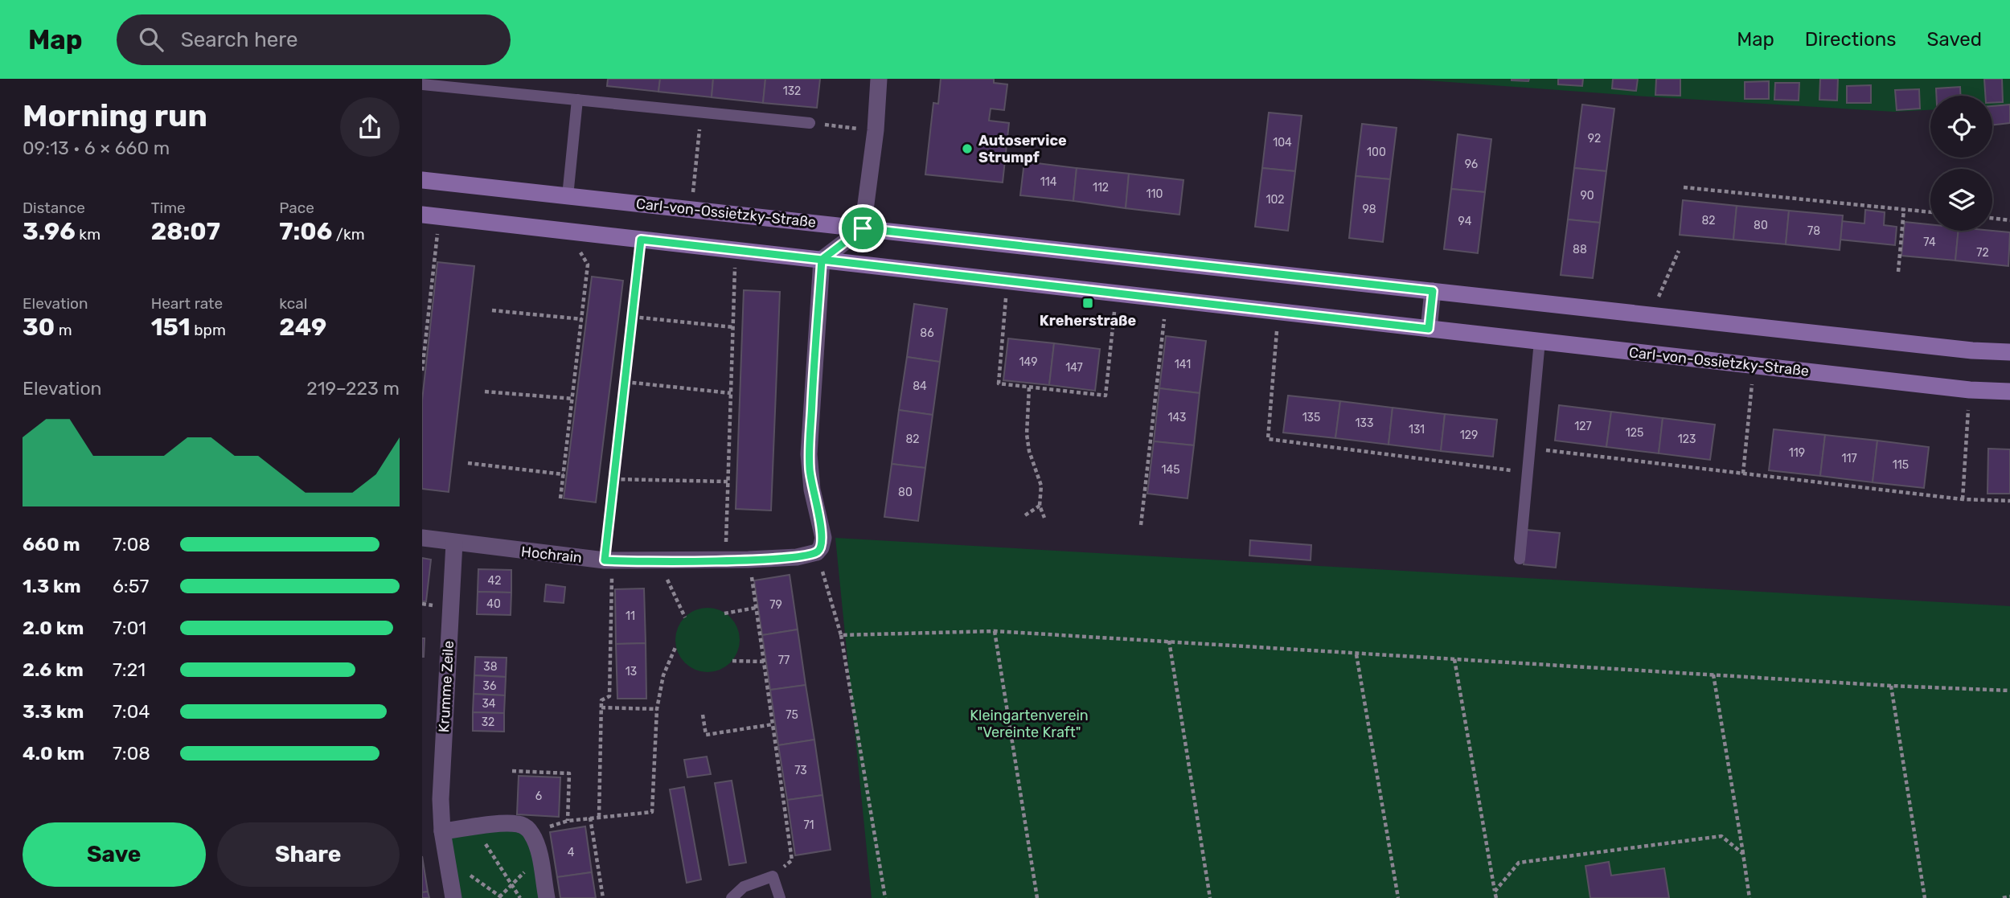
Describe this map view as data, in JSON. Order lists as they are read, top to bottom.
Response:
{
  "streets": {
    "street": ["Carl-von-Ossietzky-Straße", "Hochrain", "Krumme Zeile"]
  },
  "crossings": [
    ["Hochrain", "Krumme Zeile"]
  ],
  "parks": ["Kleingartenverein \"Vereinte Kraft\""],
  "places": {
    "other": ["Autoservice Strumpf"],
    "transit": ["Kreherstraße"]
  },
  "house_numbers": [
    "132",
    "92",
    "104",
    "100",
    "96",
    "114",
    "112",
    "110",
    "90",
    "102",
    "98",
    "82",
    "94",
    "80",
    "78",
    "74",
    "88",
    "72",
    "86",
    "149",
    "141",
    "147",
    "84",
    "143",
    "135",
    "133",
    "127",
    "131",
    "125",
    "129",
    "82",
    "123",
    "119",
    "117",
    "115",
    "145",
    "80",
    "42",
    "40",
    "79",
    "11",
    "77",
    "38",
    "13",
    "36",
    "34",
    "75",
    "32",
    "73",
    "6",
    "71",
    "4"
  ],
  "page": {
    "header": "Map",
    "search": "Search here",
    "nav": ["Map", "Directions", "Saved"],
    "heading": ["Morning run", "09:13 · 6 × 660 m"],
    "stats": [
      ["Distance", "3.96 km"],
      ["Time", "28:07"],
      ["Pace", "7:06 /km"],
      ["Elevation", "30 m"],
      ["Heart rate", "151 bpm"],
      ["kcal", "249"]
    ],
    "chart": ["Elevation", "219–223 m"],
    "list": [
      {
        "name": "660 m",
        "note": "7:08"
      },
      {
        "name": "1.3 km",
        "note": "6:57"
      },
      {
        "name": "2.0 km",
        "note": "7:01"
      },
      {
        "name": "2.6 km",
        "note": "7:21"
      },
      {
        "name": "3.3 km",
        "note": "7:04"
      },
      {
        "name": "4.0 km",
        "note": "7:08"
      }
    ],
    "buttons": ["Save", "Share"]
  }
}
